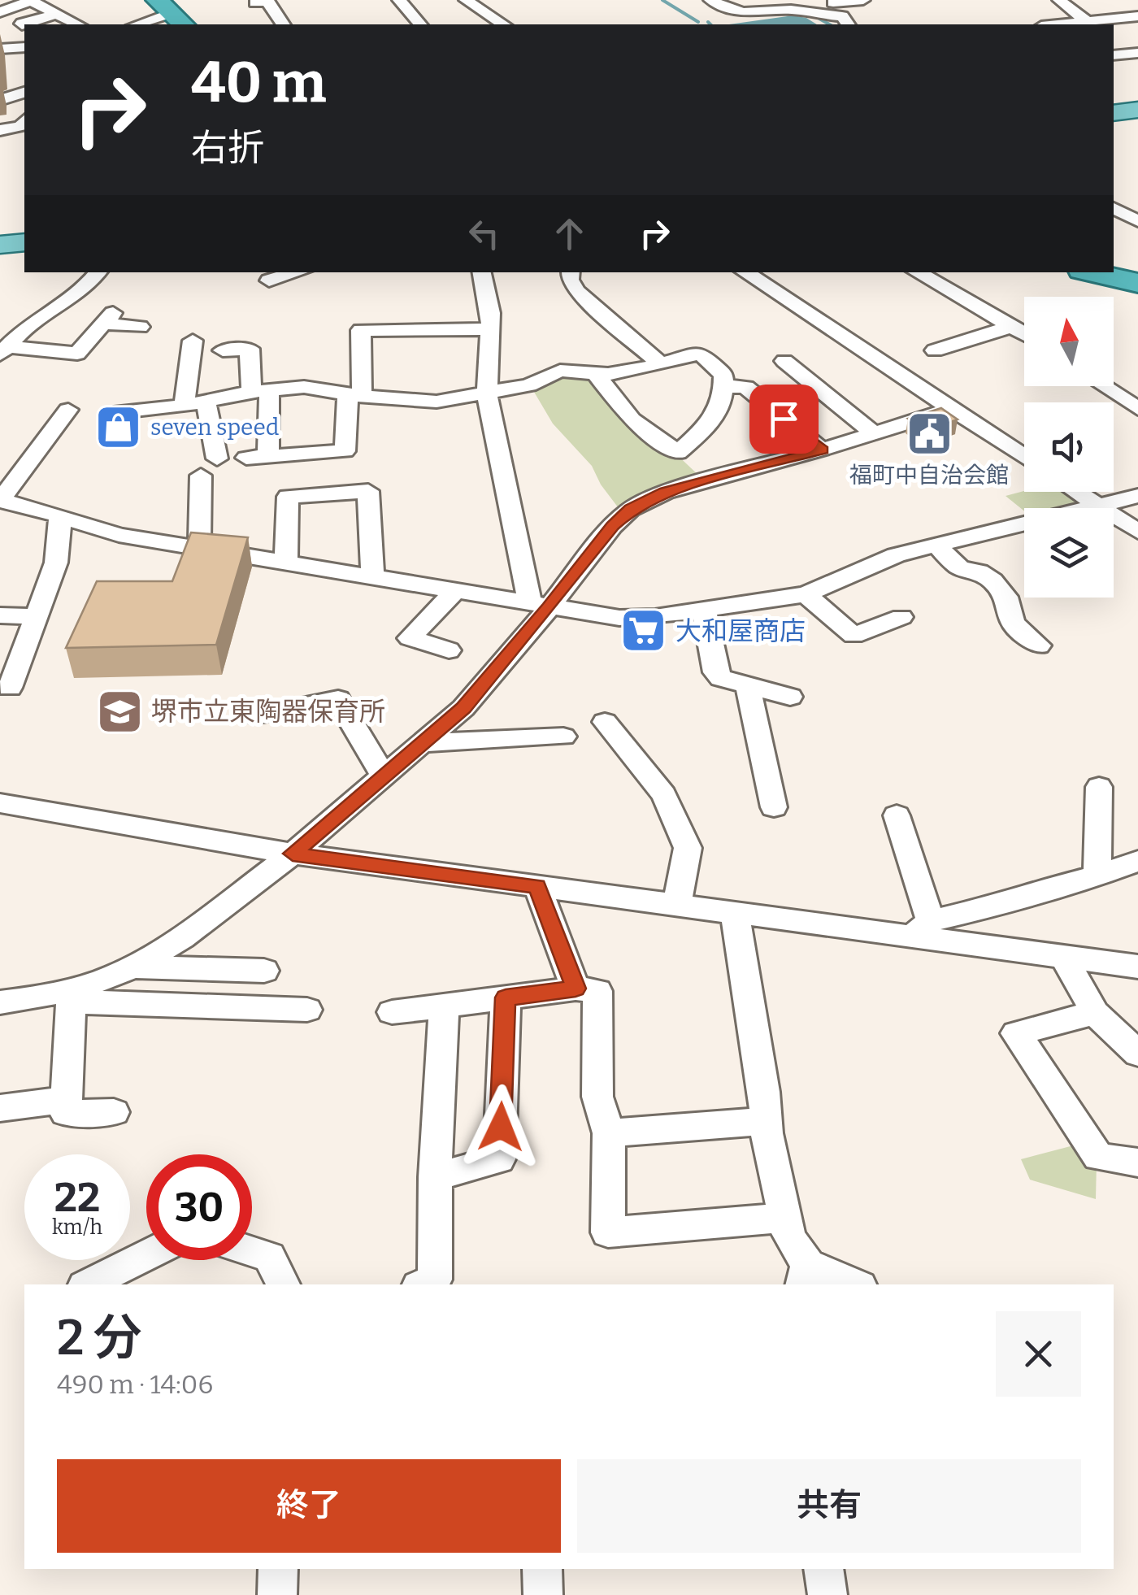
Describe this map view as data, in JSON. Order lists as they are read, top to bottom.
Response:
{
  "places": {
    "shop": ["seven speed"],
    "public building": ["福町中自治会館"],
    "supermarket": ["大和屋商店"],
    "school or university": ["堺市立東陶器保育所"]
  },
  "north": "top",
  "page": {
    "turn": ["40 m", "右折"],
    "speed": "22 km/h",
    "limit": "30",
    "heading": ["2 分", "490 m · 14:06"],
    "buttons": ["終了", "共有"]
  }
}
